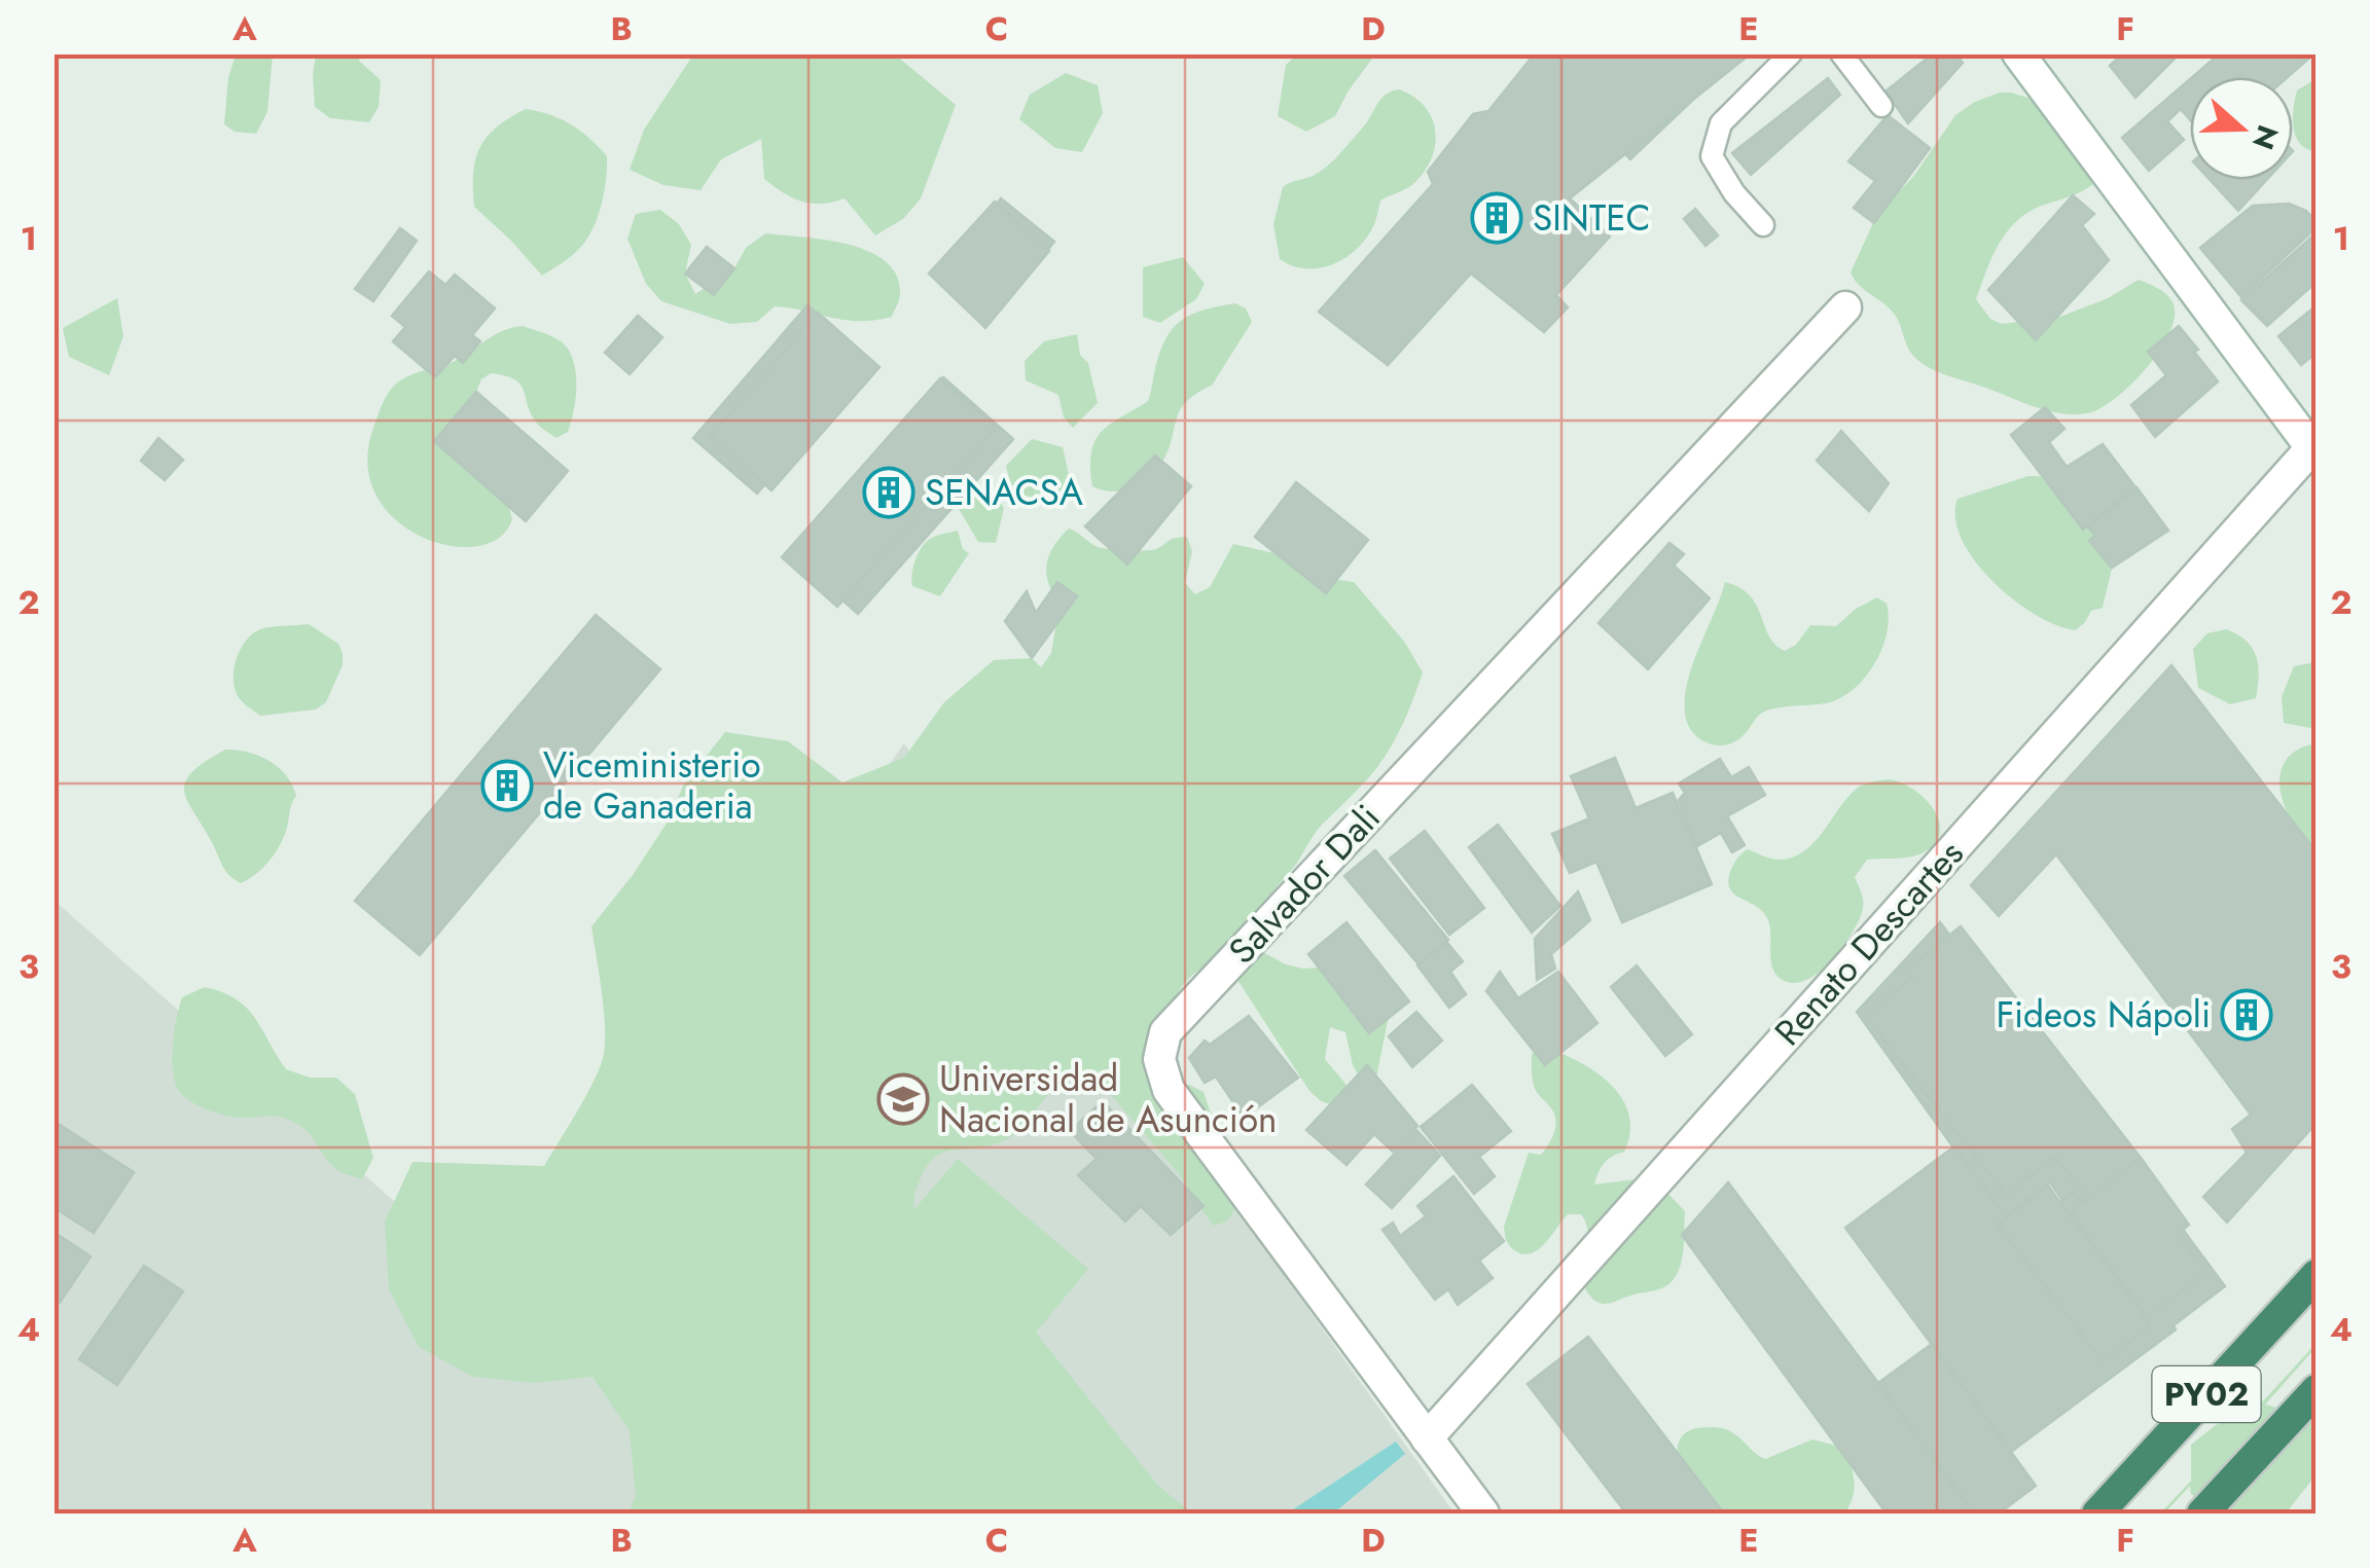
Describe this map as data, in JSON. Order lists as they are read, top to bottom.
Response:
{
  "streets": {
    "highway": ["PY02"],
    "street": ["Salvador Dali", "Renato Descartes"]
  },
  "crossings": [
    ["Salvador Dali", "Renato Descartes"]
  ],
  "places": {
    "building": [
      "SINTEC",
      "SENACSA",
      "Viceministerio de Ganaderia",
      "Fideos Nápoli"
    ],
    "school or university": ["Universidad Nacional de Asunción"]
  },
  "north": "right",
  "grid": {
    "columns": [
      "A",
      "B",
      "C",
      "D",
      "E",
      "F"
    ],
    "rows": [
      "1",
      "2",
      "3",
      "4"
    ]
  }
}
